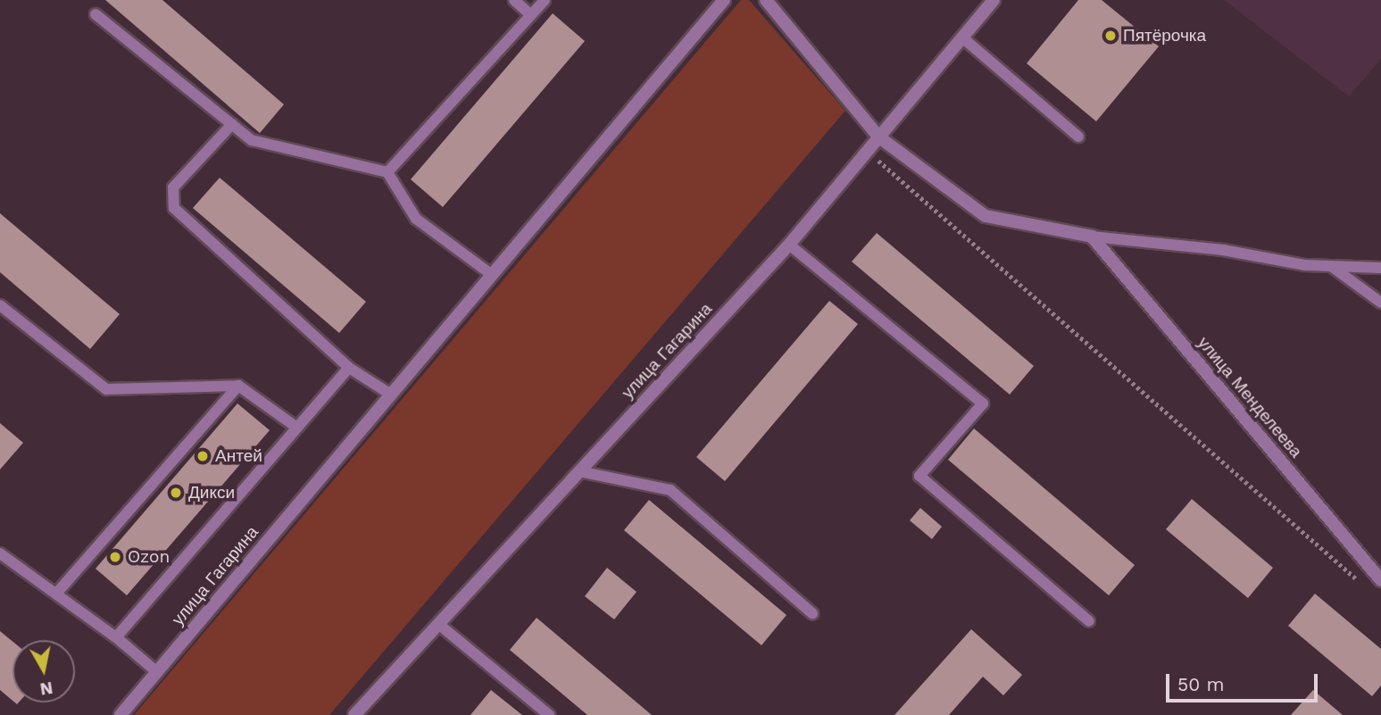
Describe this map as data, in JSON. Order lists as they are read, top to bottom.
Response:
{
  "streets": {
    "street": ["улица Гагарина", "улица Менделеева"]
  },
  "places": [
    "Пятёрочка",
    "Антей",
    "Дикси",
    "Ozon"
  ],
  "scale_bar": "50 m",
  "north": "bottom"
}
